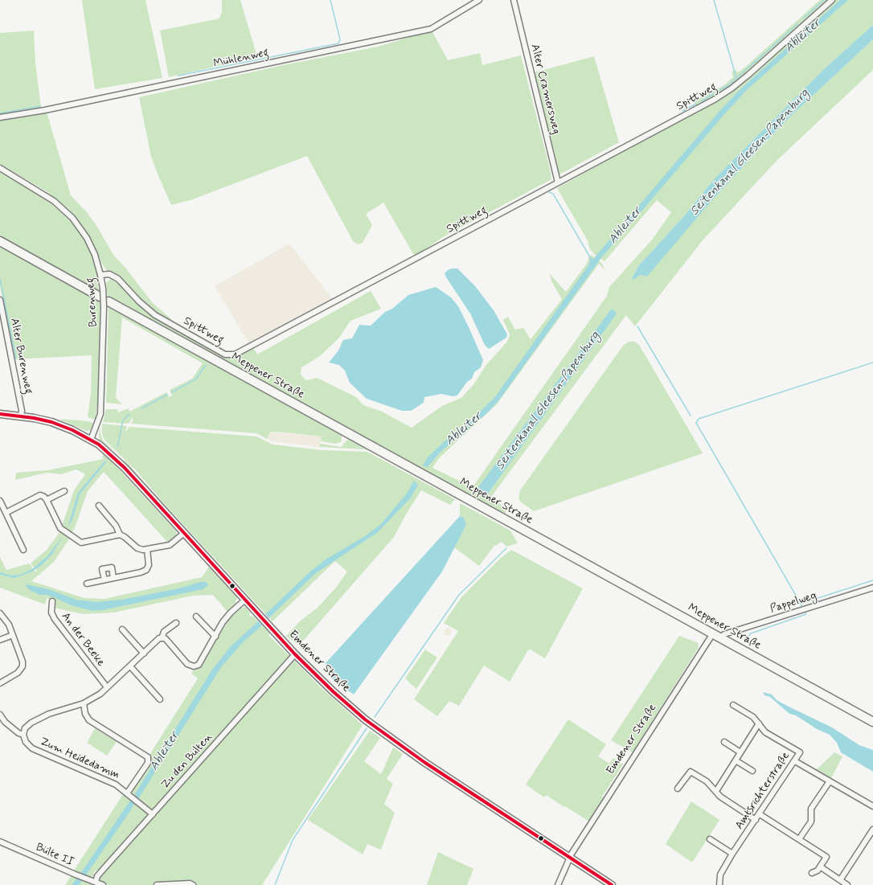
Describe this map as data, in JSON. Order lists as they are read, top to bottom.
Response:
{
  "streets": {
    "main road": ["Meppener Straße"],
    "street": [
      "Mühlenweg",
      "Alter Cramersweg",
      "Spittweg",
      "Burenweg",
      "Alter Burenweg",
      "Pappelweg",
      "An der Beeke",
      "Emdener Straße",
      "Zum Heidedamm",
      "Zu den Bülten",
      "Amtsrichterstraße",
      "Bülte II"
    ]
  },
  "crossings": [
    ["Alter Cramersweg", "Spittweg"],
    ["Spittweg", "Burenweg"],
    ["Burenweg", "Meppener Straße"],
    ["Burenweg", "Emdener Straße"],
    ["Alter Burenweg", "Emdener Straße"],
    ["Meppener Straße", "Pappelweg"],
    ["Meppener Straße", "Emdener Straße"],
    ["Emdener Straße", "Zu den Bülten"],
    ["Zum Heidedamm", "Zu den Bülten"],
    ["Zu den Bülten", "Bülte II"]
  ],
  "water": ["Ableiter", "Seitenkanal Gleesen-Papenburg"]
}
